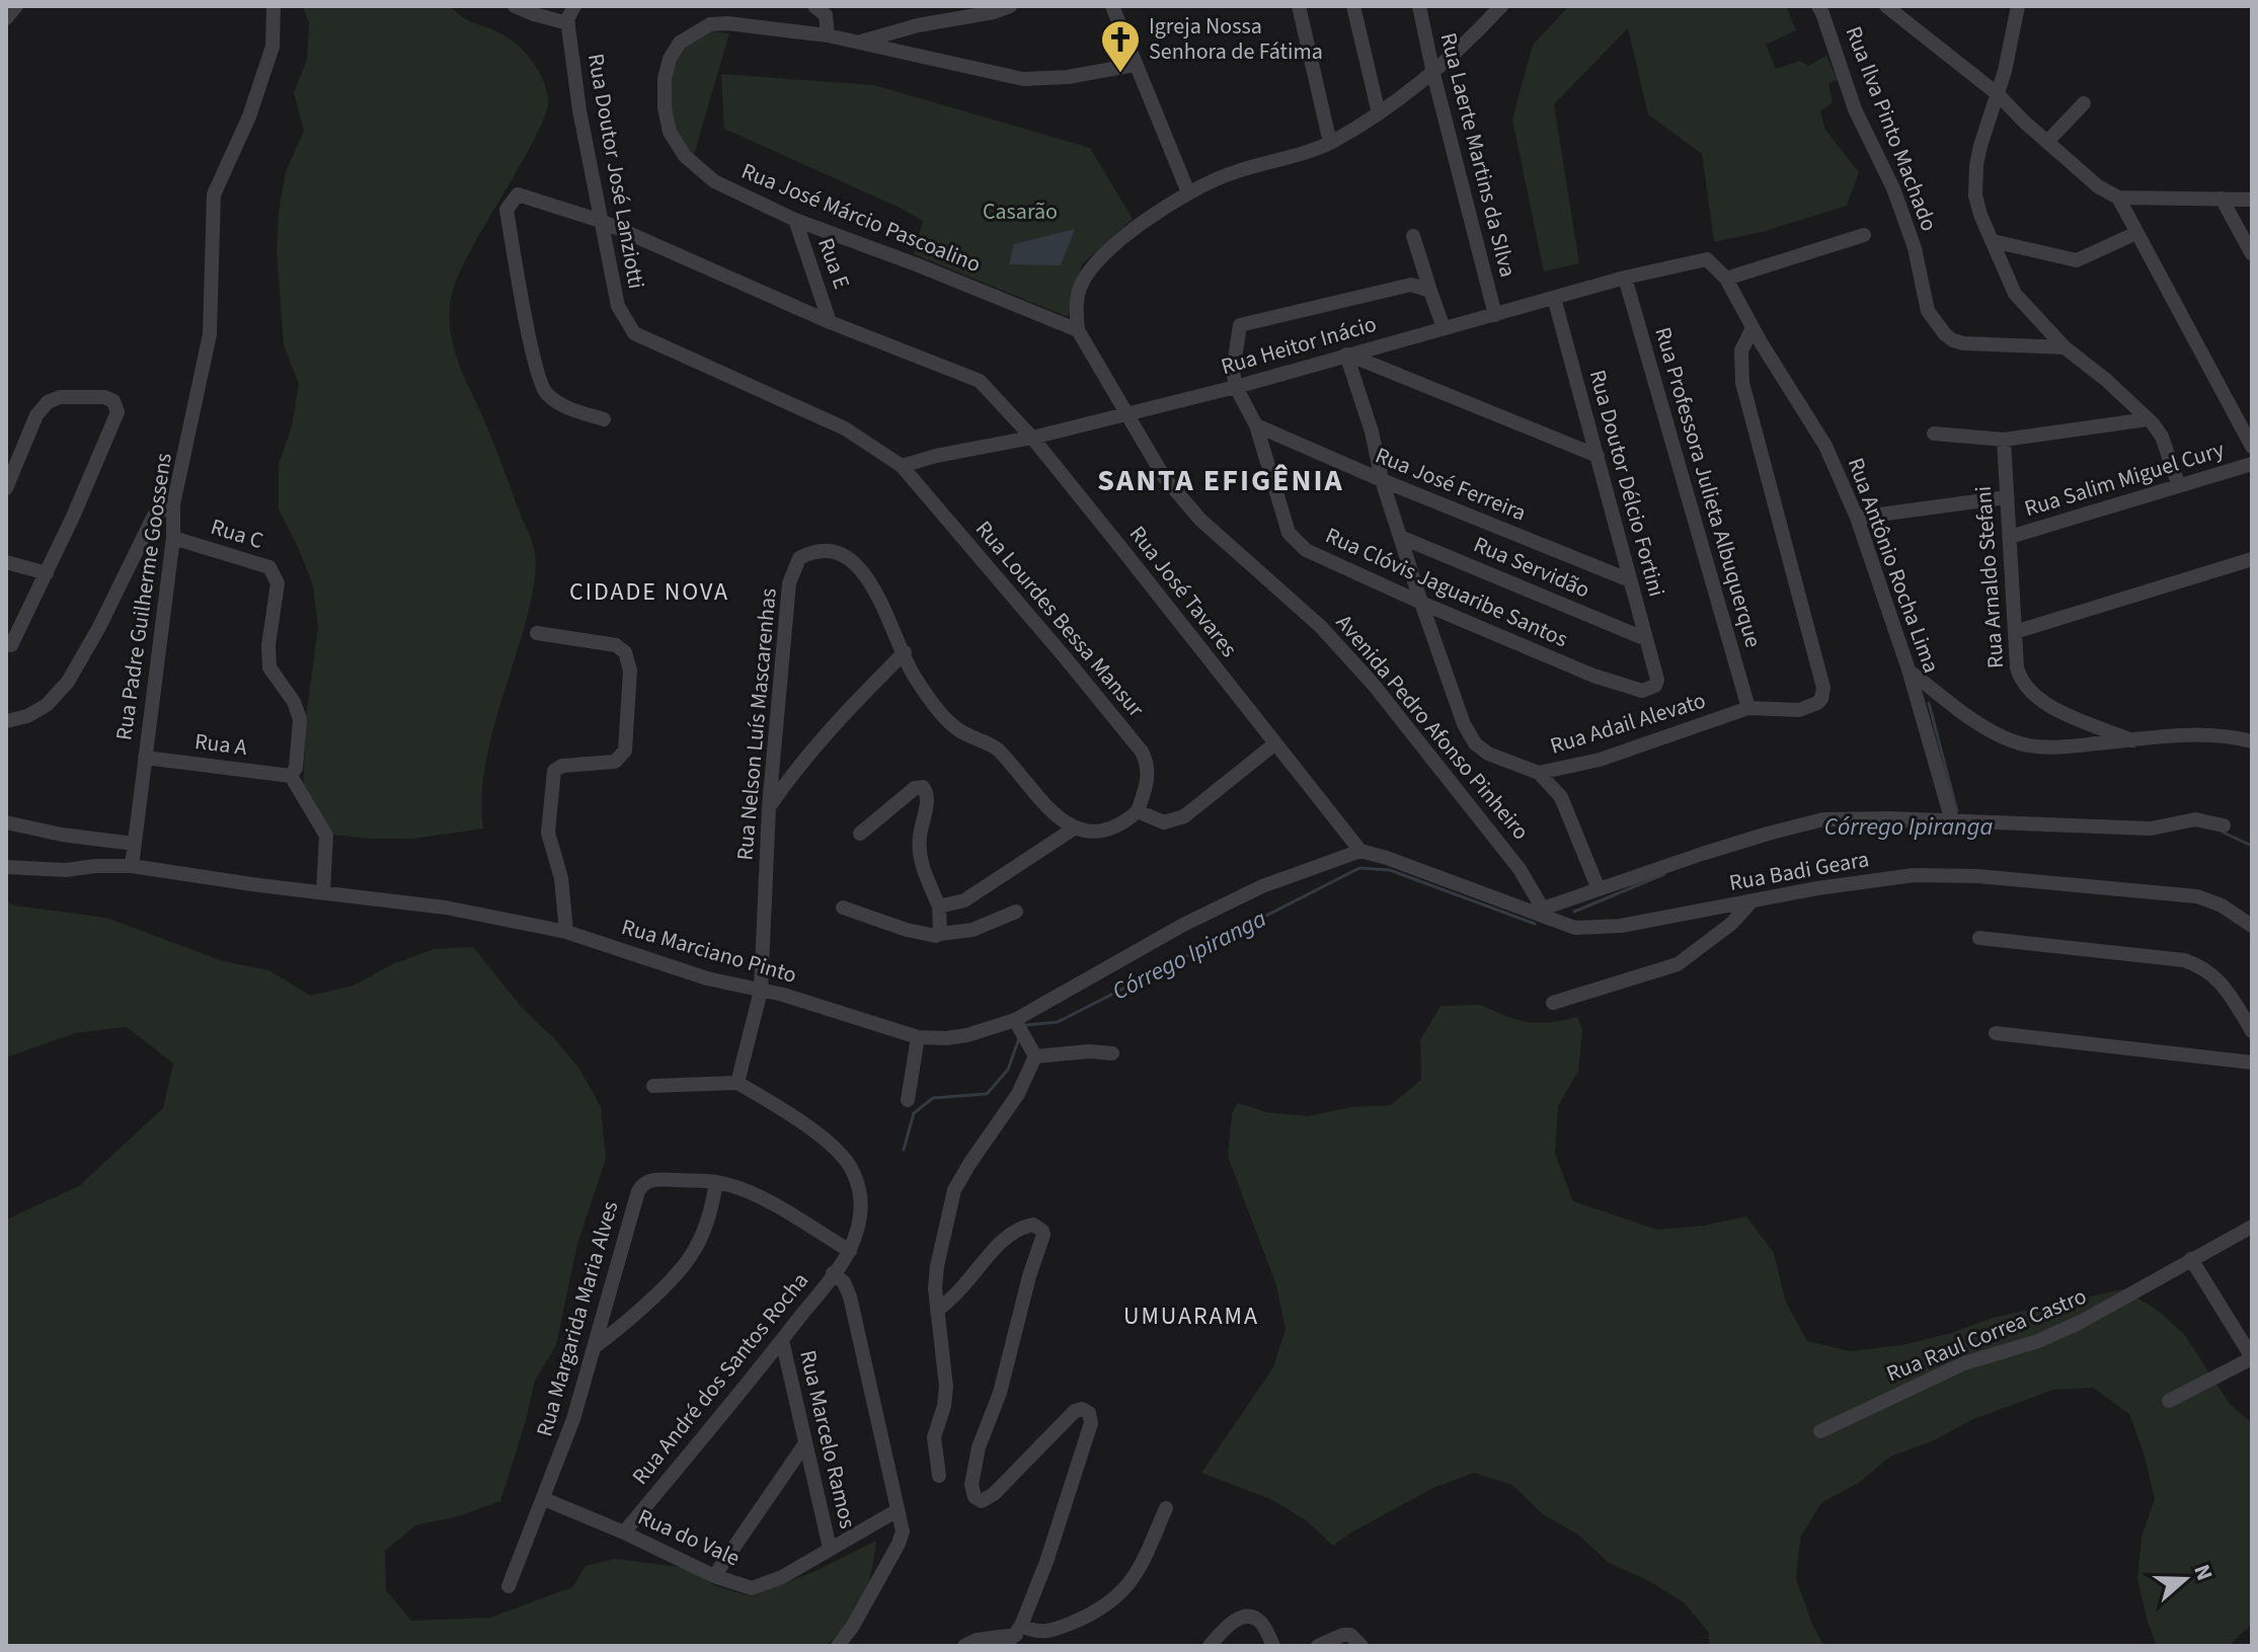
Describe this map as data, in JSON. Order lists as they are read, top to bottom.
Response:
{
  "streets": {
    "street": [
      "Rua Ilva Pinto Machado",
      "Rua Laerte Martins da SIlva",
      "Rua Doutor José Lanziotti",
      "Rua José Márcio Pascoalino",
      "Rua E",
      "Rua Heitor Inácio",
      "Rua Salim Miguel Cury",
      "Rua Doutor Délcio Fortini",
      "Rua José Ferreira",
      "Rua Professora Julieta Albuquerque",
      "Rua C",
      "Rua Antônio Rocha Lima",
      "Rua Servidão",
      "Rua Arnaldo Stefani",
      "Rua Clóvis Jaguaribe Santos",
      "Rua José Tavares",
      "Rua Padre Guilherme Goossens",
      "Rua Lourdes Bessa Mansur",
      "Rua Adail Alevato",
      "Rua Nelson Luís Mascarenhas",
      "Avenida Pedro Afonso Pinheiro",
      "Rua A",
      "Rua Badi Geara",
      "Rua Marciano Pinto",
      "Rua Margarida Maria Alves",
      "Rua Raul Correa Castro",
      "Rua André dos Santos Rocha",
      "Rua Marcelo Ramos",
      "Rua do Vale"
    ]
  },
  "crossings": [
    ["Rua Laerte Martins da SIlva", "Rua Heitor Inácio"],
    ["Rua Doutor José Lanziotti", "Rua Heitor Inácio"],
    ["Rua Doutor José Lanziotti", "Rua José Tavares"],
    ["Rua Doutor José Lanziotti", "Rua Lourdes Bessa Mansur"],
    ["Rua José Márcio Pascoalino", "Rua E"],
    ["Rua José Márcio Pascoalino", "Avenida Pedro Afonso Pinheiro"],
    ["Rua E", "Rua José Tavares"],
    ["Rua Heitor Inácio", "Rua Doutor Délcio Fortini"],
    ["Rua Heitor Inácio", "Rua Professora Julieta Albuquerque"],
    ["Rua Heitor Inácio", "Rua Antônio Rocha Lima"],
    ["Rua Heitor Inácio", "Rua Clóvis Jaguaribe Santos"],
    ["Rua Heitor Inácio", "Rua José Tavares"],
    ["Rua Heitor Inácio", "Rua Lourdes Bessa Mansur"],
    ["Rua Heitor Inácio", "Rua Adail Alevato"],
    ["Rua Heitor Inácio", "Avenida Pedro Afonso Pinheiro"],
    ["Rua Salim Miguel Cury", "Rua Arnaldo Stefani"],
    ["Rua Doutor Délcio Fortini", "Rua José Ferreira"],
    ["Rua Doutor Délcio Fortini", "Rua Servidão"],
    ["Rua Doutor Délcio Fortini", "Rua Clóvis Jaguaribe Santos"],
    ["Rua José Ferreira", "Rua Clóvis Jaguaribe Santos"],
    ["Rua José Ferreira", "Rua Adail Alevato"],
    ["Rua Professora Julieta Albuquerque", "Rua Adail Alevato"],
    ["Rua C", "Rua Padre Guilherme Goossens"],
    ["Rua C", "Rua A"],
    ["Rua Antônio Rocha Lima", "Rua Adail Alevato"],
    ["Rua Servidão", "Rua Adail Alevato"],
    ["Rua Clóvis Jaguaribe Santos", "Rua Adail Alevato"],
    ["Rua José Tavares", "Rua Badi Geara"],
    ["Rua José Tavares", "Rua Marciano Pinto"],
    ["Rua Padre Guilherme Goossens", "Rua A"],
    ["Rua Padre Guilherme Goossens", "Rua Marciano Pinto"],
    ["Rua Nelson Luís Mascarenhas", "Rua Marciano Pinto"],
    ["Avenida Pedro Afonso Pinheiro", "Rua Badi Geara"],
    ["Rua Badi Geara", "Rua Marciano Pinto"],
    ["Rua Margarida Maria Alves", "Rua André dos Santos Rocha"],
    ["Rua Margarida Maria Alves", "Rua do Vale"],
    ["Rua André dos Santos Rocha", "Rua Marcelo Ramos"],
    ["Rua André dos Santos Rocha", "Rua do Vale"],
    ["Rua Marcelo Ramos", "Rua do Vale"]
  ],
  "districts": ["SANTA EFIGÊNIA", "CIDADE NOVA", "UMUARAMA"],
  "water": ["Córrego Ipiranga"],
  "parks": ["Casarão"],
  "places": {
    "church": ["Igreja Nossa Senhora de Fátima"]
  },
  "north": "right"
}
